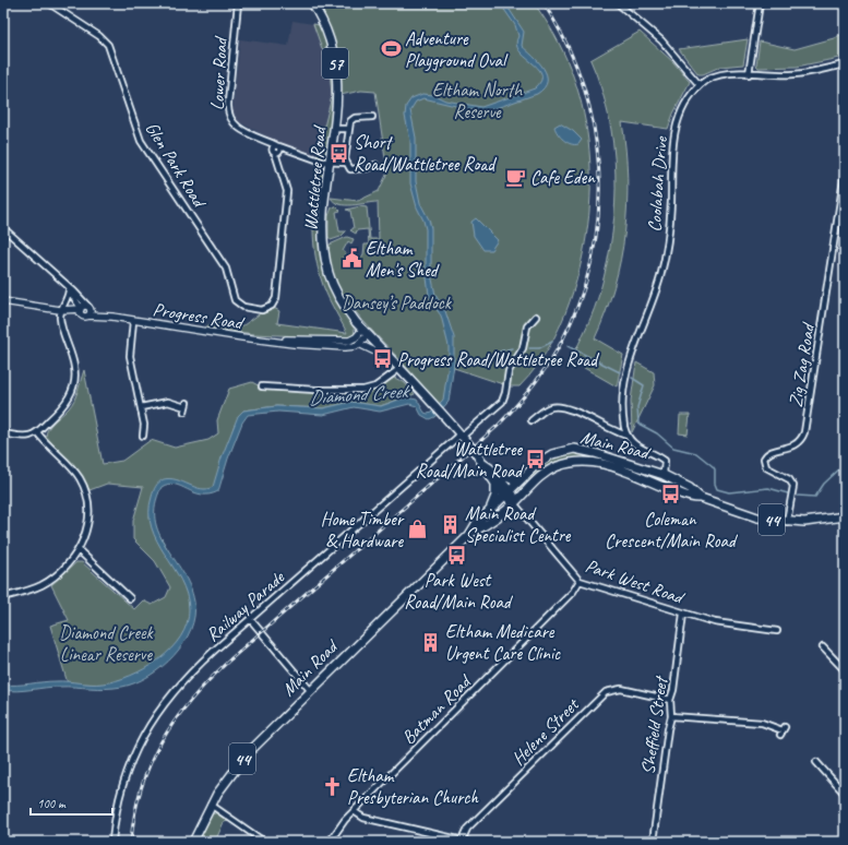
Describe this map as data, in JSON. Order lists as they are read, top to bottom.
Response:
{
  "streets": {
    "main road": [
      "57",
      "Wattletree Road",
      "Main Road",
      "44"
    ],
    "street": [
      "Lower Road",
      "Glen Park Road",
      "Coolabah Drive",
      "Progress Road",
      "Zig Zag Road",
      "Park West Road",
      "Railway Parade",
      "Batman Road",
      "Sheffield Street",
      "Helene Street"
    ]
  },
  "crossings": [
    ["Lower Road", "Glen Park Road"],
    ["Wattletree Road", "Progress Road"],
    ["Wattletree Road", "Main Road"],
    ["Wattletree Road", "Park West Road"],
    ["Wattletree Road", "Railway Parade"],
    ["Zig Zag Road", "Main Road"],
    ["Main Road", "Park West Road"],
    ["Park West Road", "Batman Road"],
    ["Park West Road", "Sheffield Street"],
    ["Sheffield Street", "Helene Street"]
  ],
  "water": ["Diamond Creek"],
  "parks": ["Eltham North Reserve", "Dansey’s Paddock", "Diamond Creek Linear Reserve"],
  "places": {
    "sports": ["Adventure Playground Oval"],
    "bus stop": [
      "Short Road/Wattletree Road",
      "Progress Road/Wattletree Road",
      "Wattletree Road/Main Road",
      "Coleman Crescent/Main Road",
      "Park West Road/Main Road"
    ],
    "cafe": ["Cafe Eden"],
    "public building": ["Eltham Men's Shed"],
    "building": ["Main Road Specialist Centre", "Eltham Medicare Urgent Care Clinic"],
    "shop": ["Home Timber & Hardware"],
    "church": ["Eltham Presbyterian Church"]
  },
  "scale_bar": "100 m"
}
